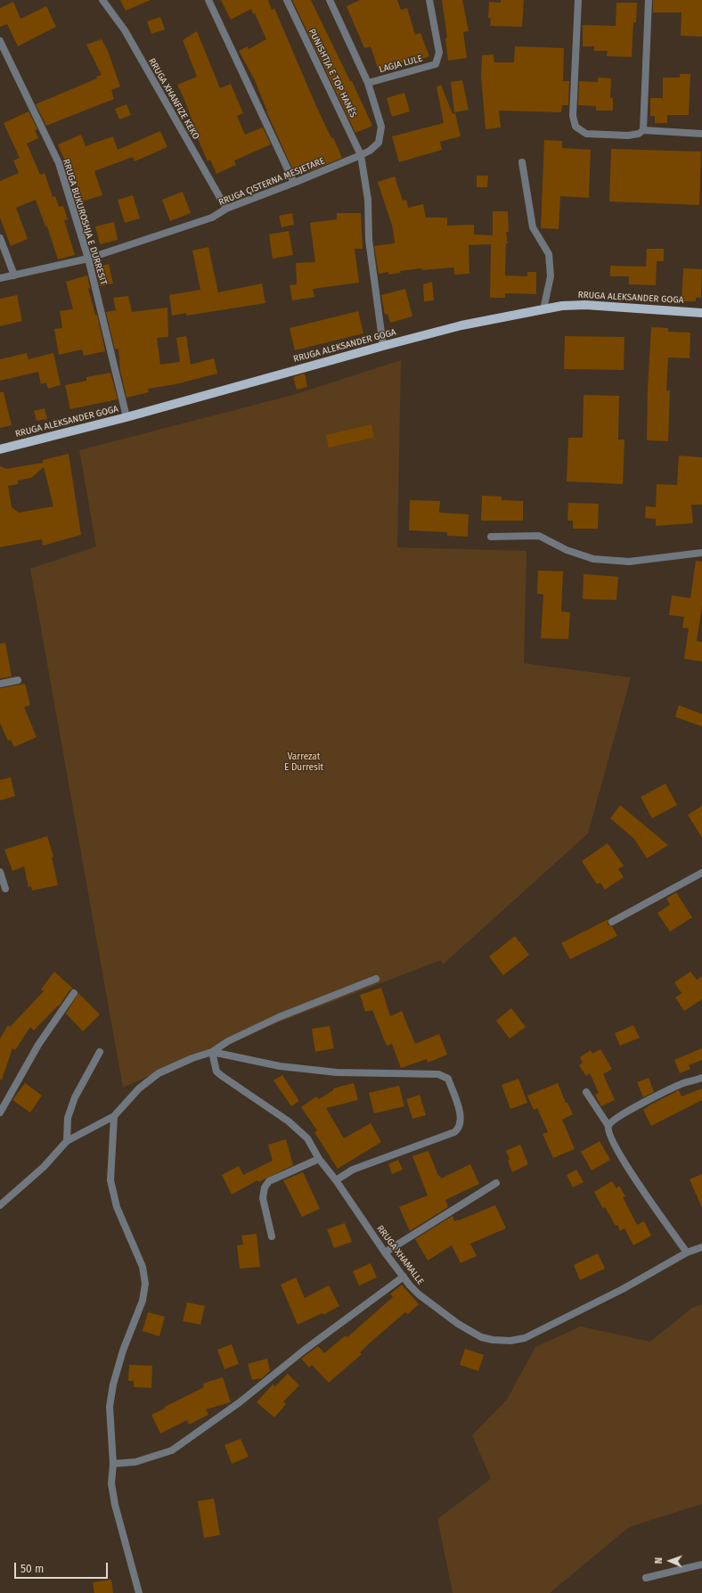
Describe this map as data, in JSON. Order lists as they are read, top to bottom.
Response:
{
  "streets": {
    "main road": ["RRUGA ALEKSANDER GOGA"],
    "street": [
      "LAGJA LULE",
      "PUNISHTJA E TOP HANËS",
      "RRUGA XHANFIZE KEKO",
      "RRUGA ÇISTERNA MESJETARE",
      "RRUGA BUKUROSHJA E DURRESIT",
      "RRUGA XHAMALLE"
    ]
  },
  "crossings": [
    ["LAGJA LULE", "RRUGA ÇISTERNA MESJETARE"],
    ["PUNISHTJA E TOP HANËS", "RRUGA ÇISTERNA MESJETARE"],
    ["PUNISHTJA E TOP HANËS", "RRUGA ALEKSANDER GOGA"],
    ["RRUGA XHANFIZE KEKO", "RRUGA ÇISTERNA MESJETARE"],
    ["RRUGA ÇISTERNA MESJETARE", "RRUGA BUKUROSHJA E DURRESIT"],
    ["RRUGA BUKUROSHJA E DURRESIT", "RRUGA ALEKSANDER GOGA"]
  ],
  "parks": ["Varrezat E Durresit"],
  "scale_bar": "50 m",
  "north": "left"
}
